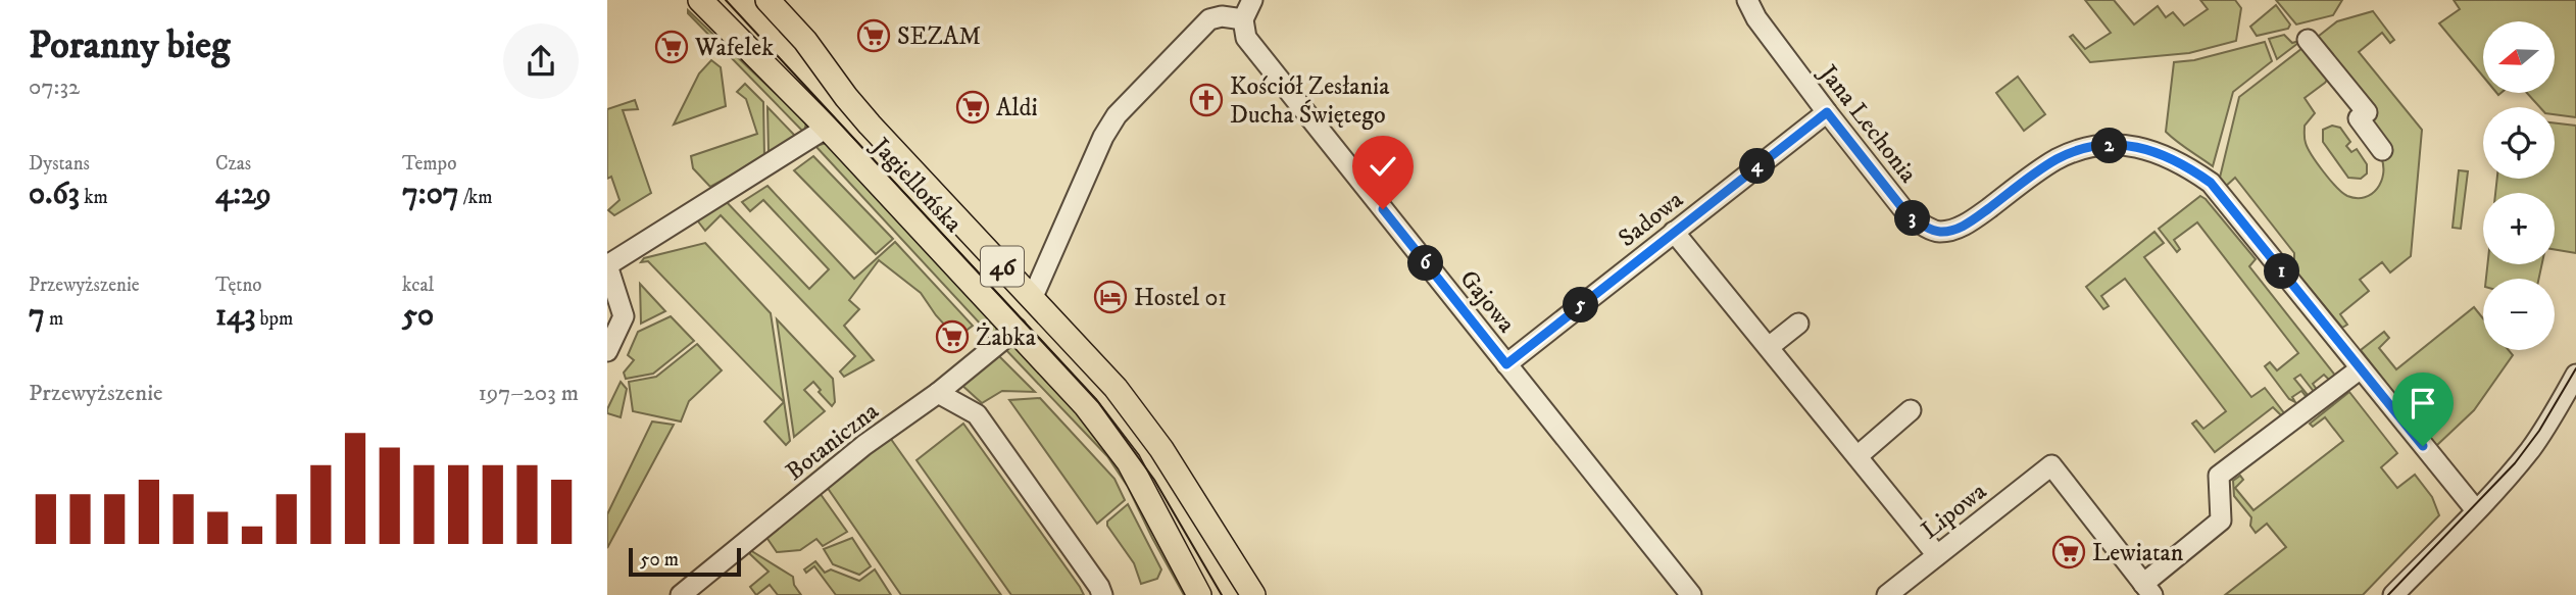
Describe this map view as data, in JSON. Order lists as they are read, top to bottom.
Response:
{
  "streets": {
    "main road": ["Jagiellońska", "46"],
    "street": [
      "Jana Lechonia",
      "Sadowa",
      "Gajowa",
      "Botaniczna",
      "Lipowa"
    ]
  },
  "crossings": [
    ["Jana Lechonia", "Sadowa"],
    ["Jagiellońska", "Botaniczna"],
    ["Sadowa", "Gajowa"]
  ],
  "places": {
    "supermarket": [
      "SEZAM",
      "Wafelek",
      "Aldi",
      "Żabka",
      "Lewiatan"
    ],
    "church": ["Kościół Zesłania Ducha Świętego"],
    "hotel": ["Hostel 01"]
  },
  "scale_bar": "50 m",
  "north": "left",
  "page": {
    "heading": ["Poranny bieg", "07:32"],
    "map_buttons": ["+", "−"],
    "stats": [
      ["Dystans", "0.63 km"],
      ["Czas", "4:29"],
      ["Tempo", "7:07 /km"],
      ["Przewyższenie", "7 m"],
      ["Tętno", "143 bpm"],
      ["kcal", "50"]
    ],
    "pins": [
      "2",
      "4",
      "3",
      "6",
      "1",
      "5"
    ],
    "chart": ["Przewyższenie", "197–203 m"],
    "scale": "50 m"
  }
}
